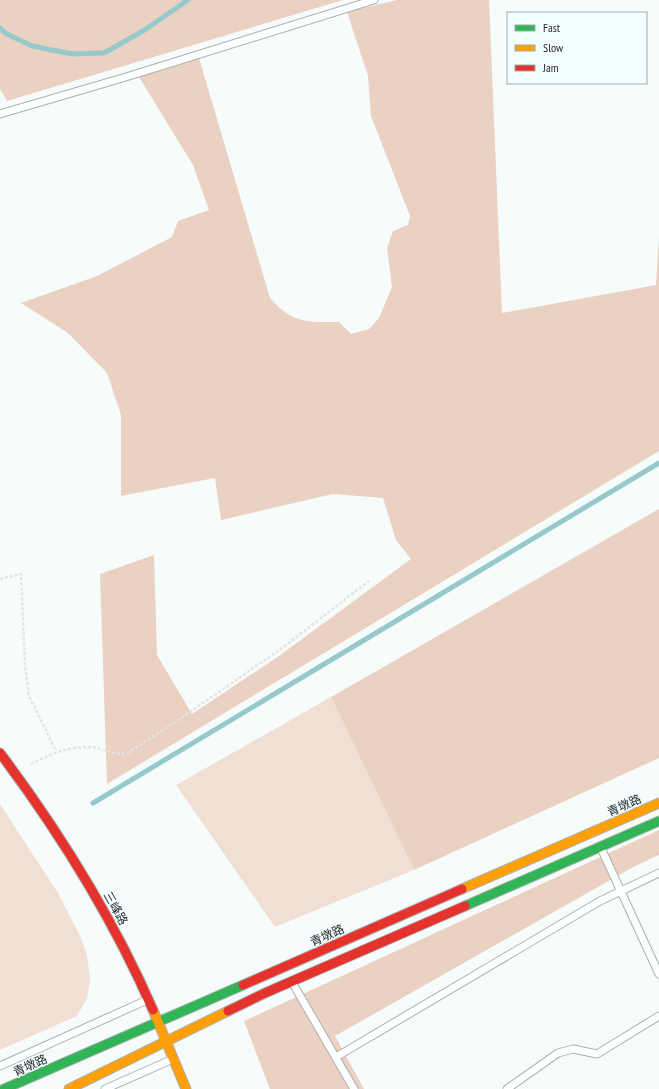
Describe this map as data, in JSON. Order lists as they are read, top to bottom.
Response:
{
  "streets": {
    "main road": ["青墩路", "三峰路"]
  },
  "crossings": [
    ["青墩路", "三峰路"]
  ],
  "legend": ["Fast", "Slow", "Jam"]
}
